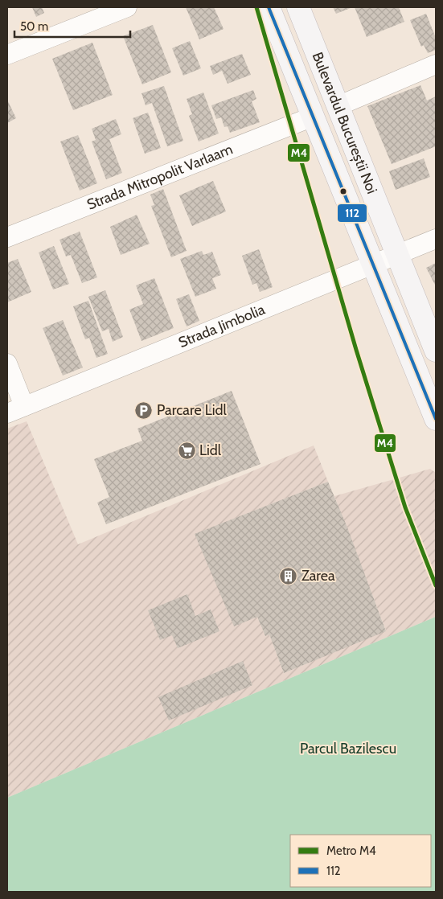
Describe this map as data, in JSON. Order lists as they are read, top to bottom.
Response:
{
  "streets": {
    "main road": ["Bulevardul Bucureștii Noi"],
    "street": ["Strada Mitropolit Varlaam", "Strada Jimbolia"]
  },
  "crossings": [
    ["Bulevardul Bucureștii Noi", "Strada Mitropolit Varlaam"],
    ["Bulevardul Bucureștii Noi", "Strada Jimbolia"]
  ],
  "parks": ["Parcul Bazilescu"],
  "places": {
    "parking": ["Parcare Lidl"],
    "supermarket": ["Lidl"],
    "building": ["Zarea"]
  },
  "lines": ["metro line M4", "transit line 112"],
  "legend": ["Metro M4", "112"],
  "scale_bar": "50 m"
}
